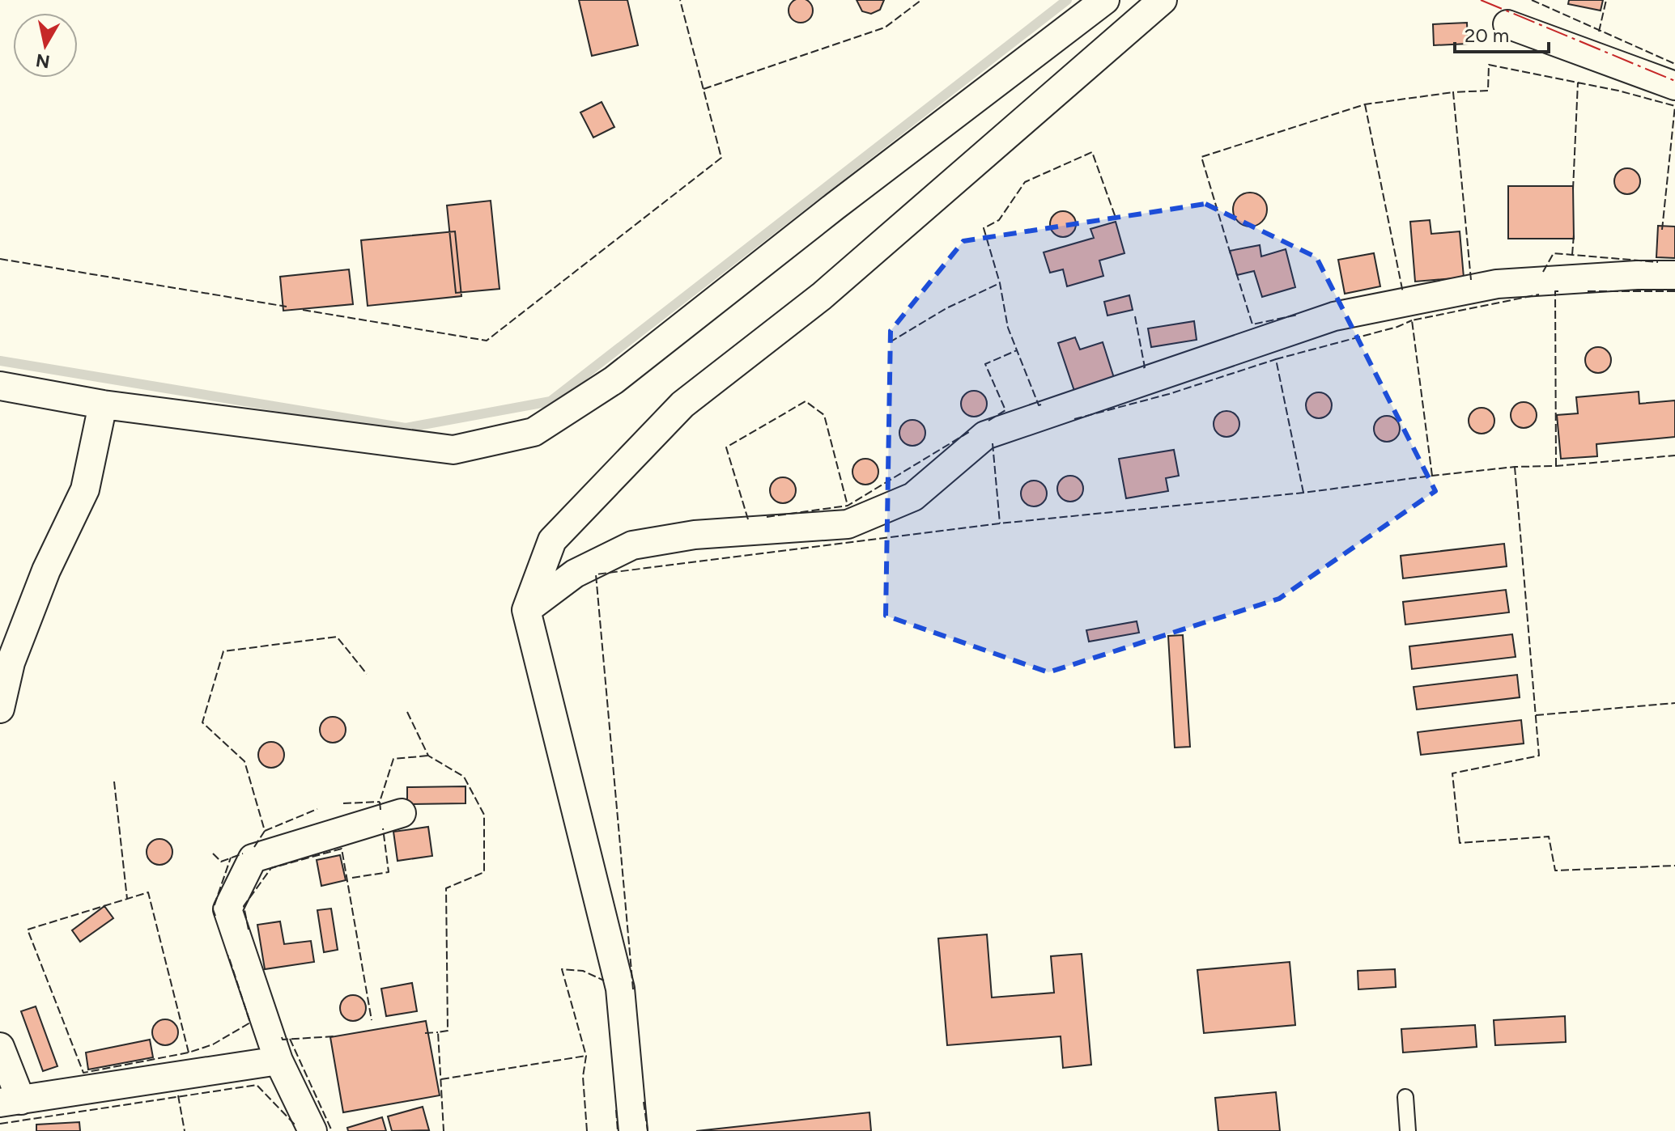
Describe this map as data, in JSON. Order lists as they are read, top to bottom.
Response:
{
  "scale_bar": "20 m",
  "north": "bottom"
}
